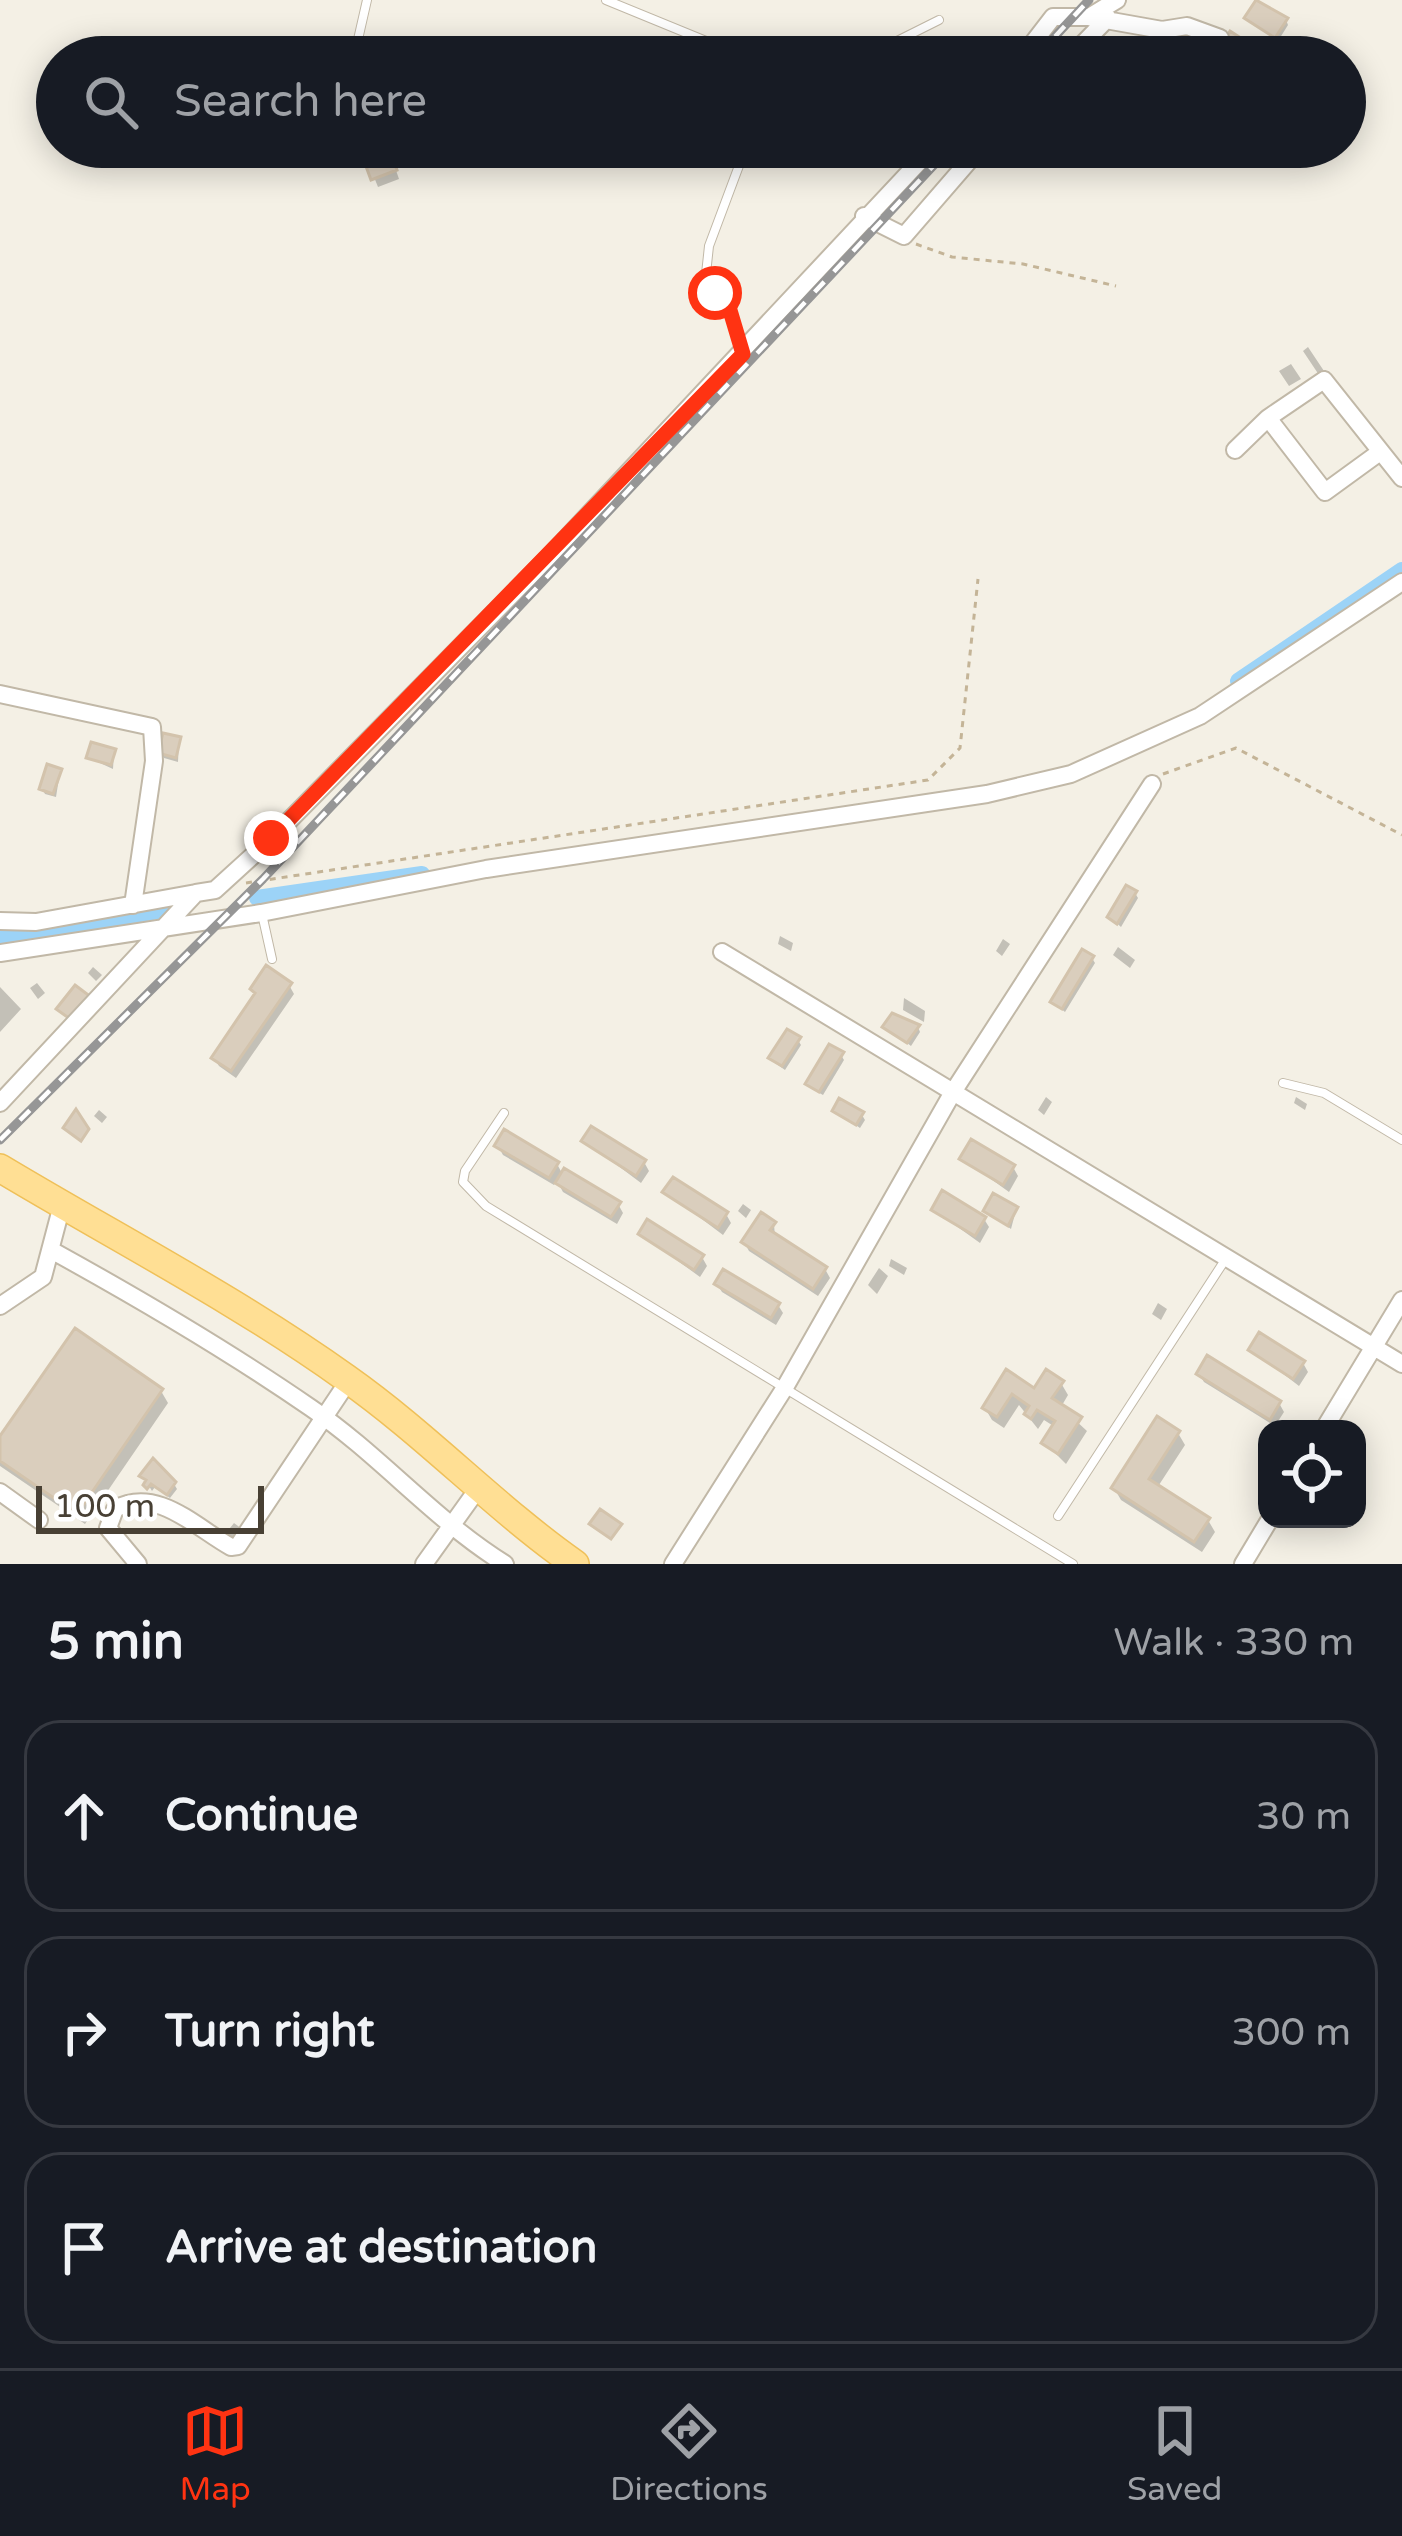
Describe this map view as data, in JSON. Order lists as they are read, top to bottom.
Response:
{
  "scale_bar": "100 m",
  "page": {
    "search": "Search here",
    "scale": "100 m",
    "heading": ["5 min", "Walk · 330 m"],
    "list": [
      ["Continue", "30 m"],
      ["Turn right", "300 m"],
      "Arrive at destination"
    ],
    "nav": ["Map", "Directions", "Saved"]
  }
}
